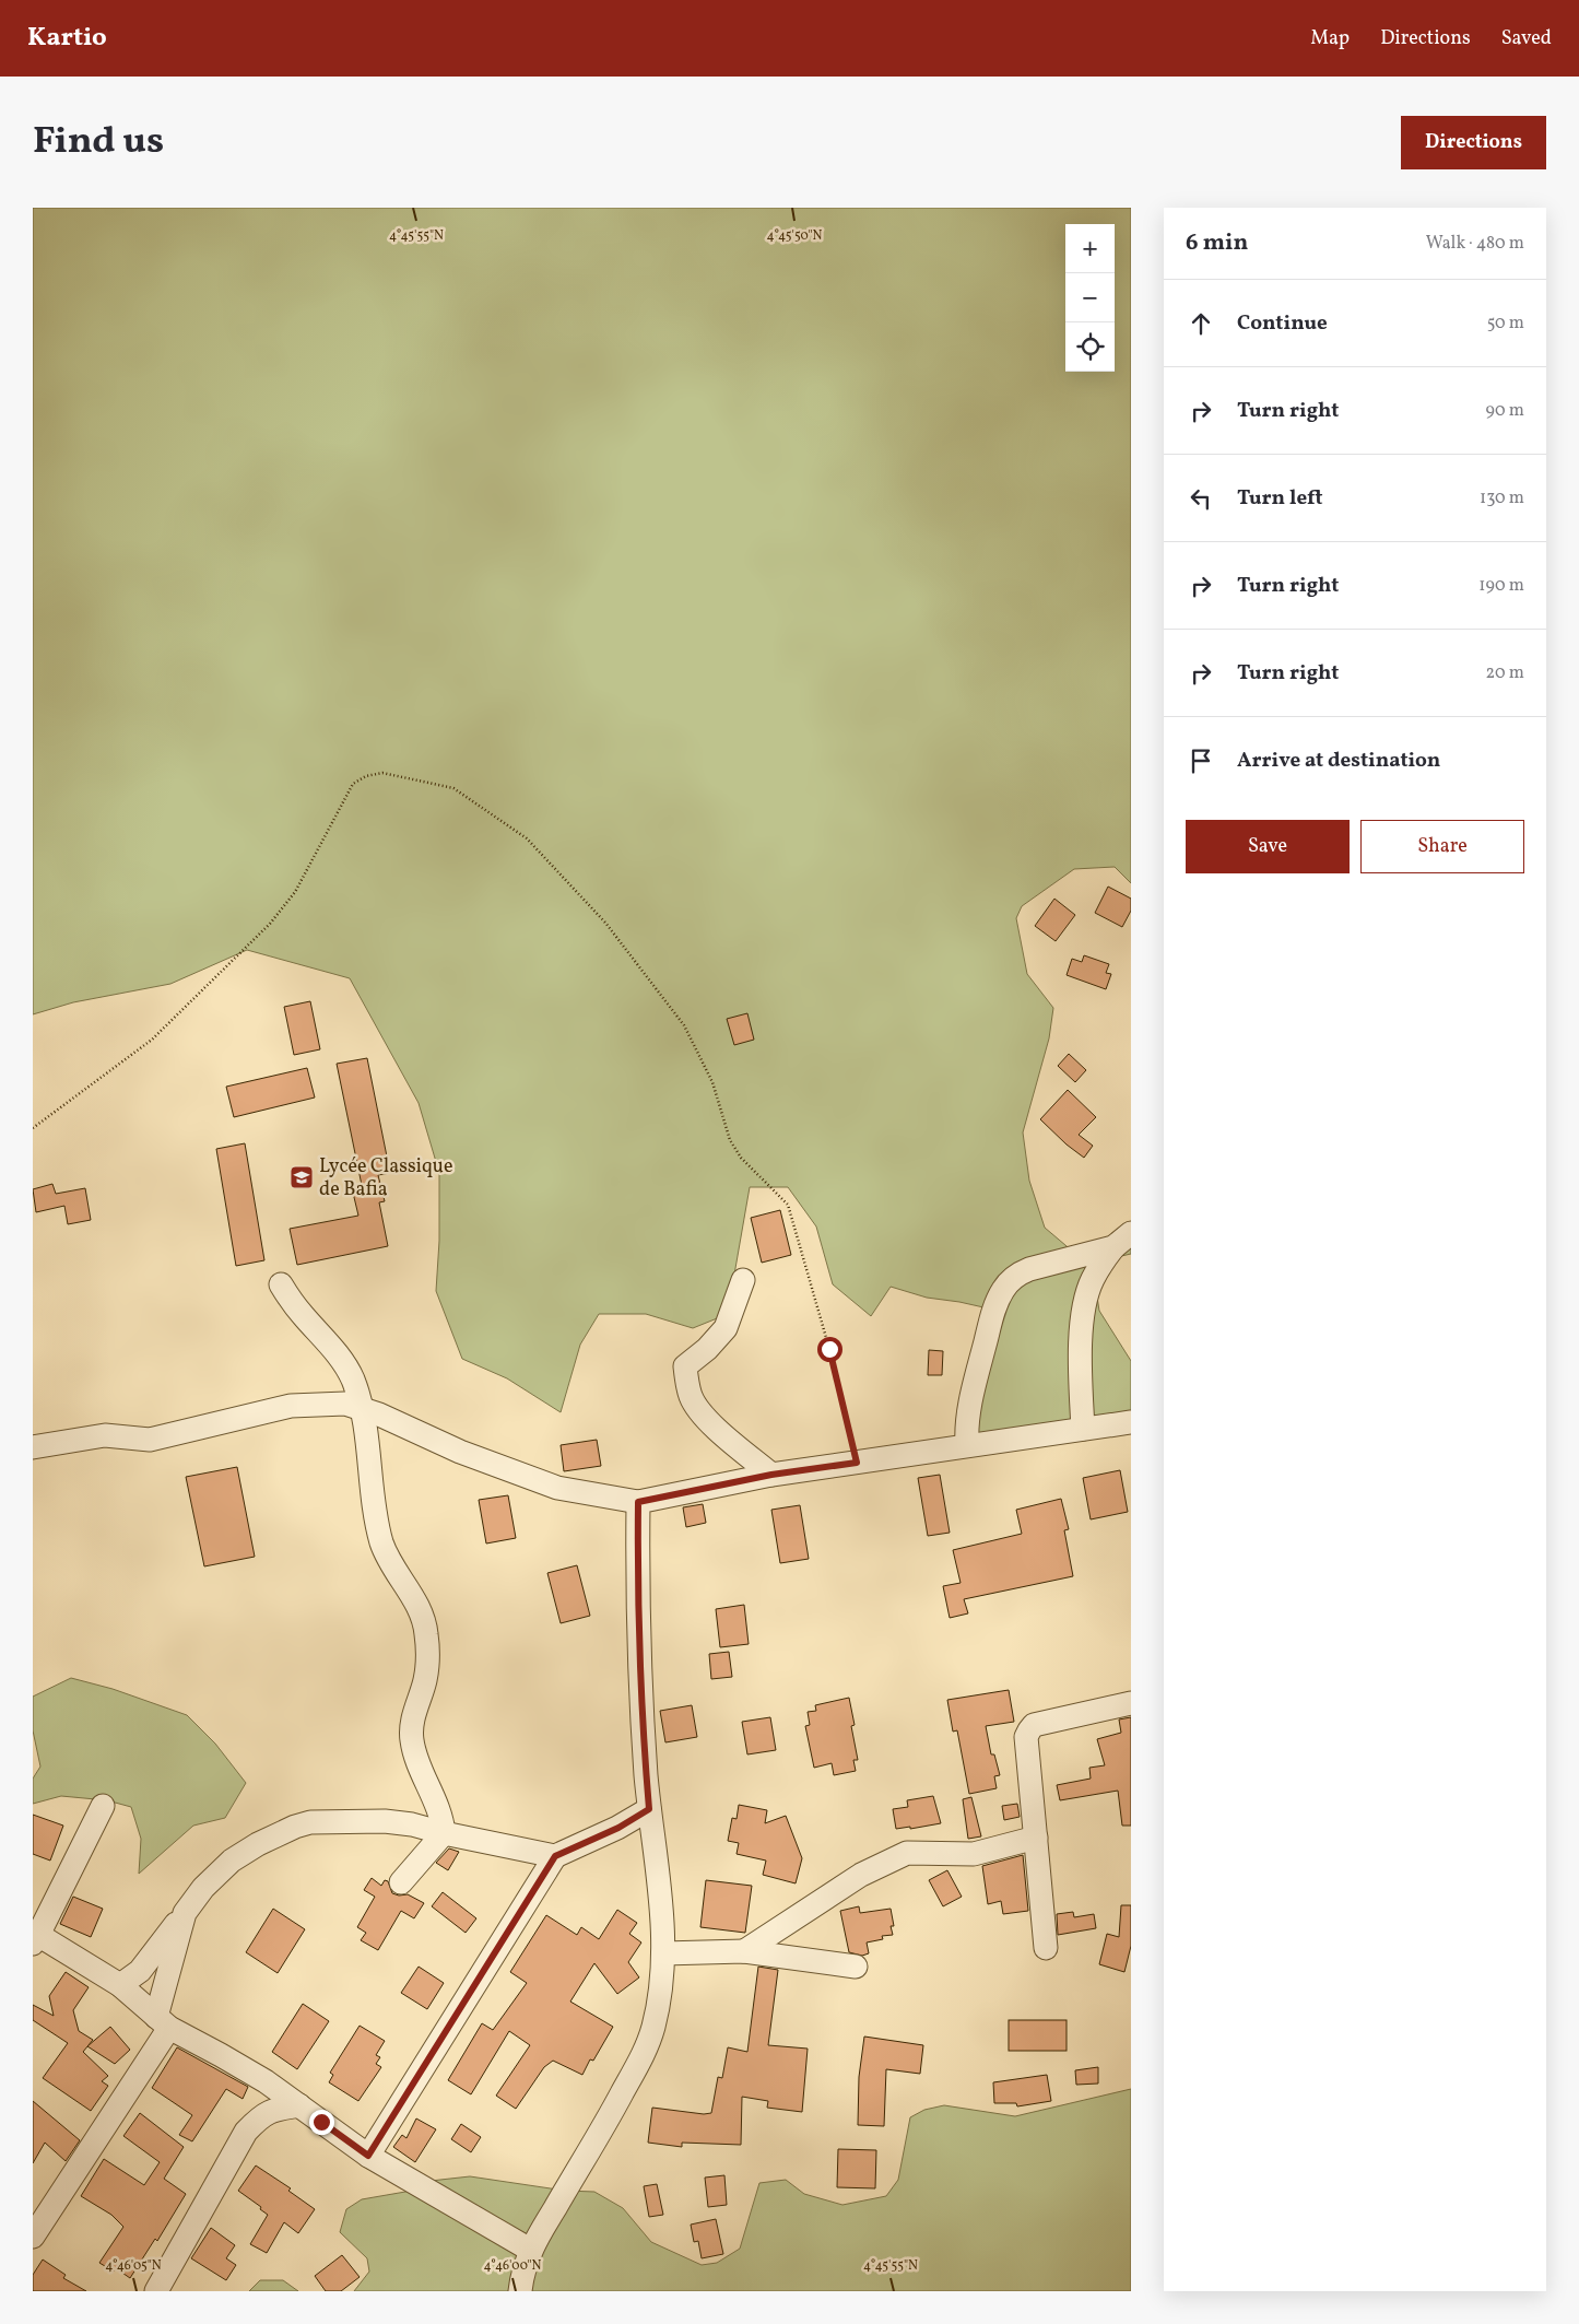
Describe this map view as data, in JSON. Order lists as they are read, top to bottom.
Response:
{
  "places": {
    "school or university": ["Lycée Classique de Bafia"]
  },
  "page": {
    "header": "Kartio",
    "nav": ["Map", "Directions", "Saved"],
    "title": "Find us",
    "buttons": [
      "Directions",
      ["Save", "Share"]
    ],
    "heading": ["6 min", "Walk · 480 m"],
    "map_buttons": ["+", "−"],
    "list": [
      ["Continue", "50 m"],
      ["Turn right", "90 m"],
      ["Turn left", "130 m"],
      ["Turn right", "190 m"],
      ["Turn right", "20 m"],
      "Arrive at destination"
    ]
  },
  "coordinates": [
    "4°45'55\"N",
    "4°45'50\"N",
    "4°46'05\"N",
    "4°46'00\"N"
  ]
}
